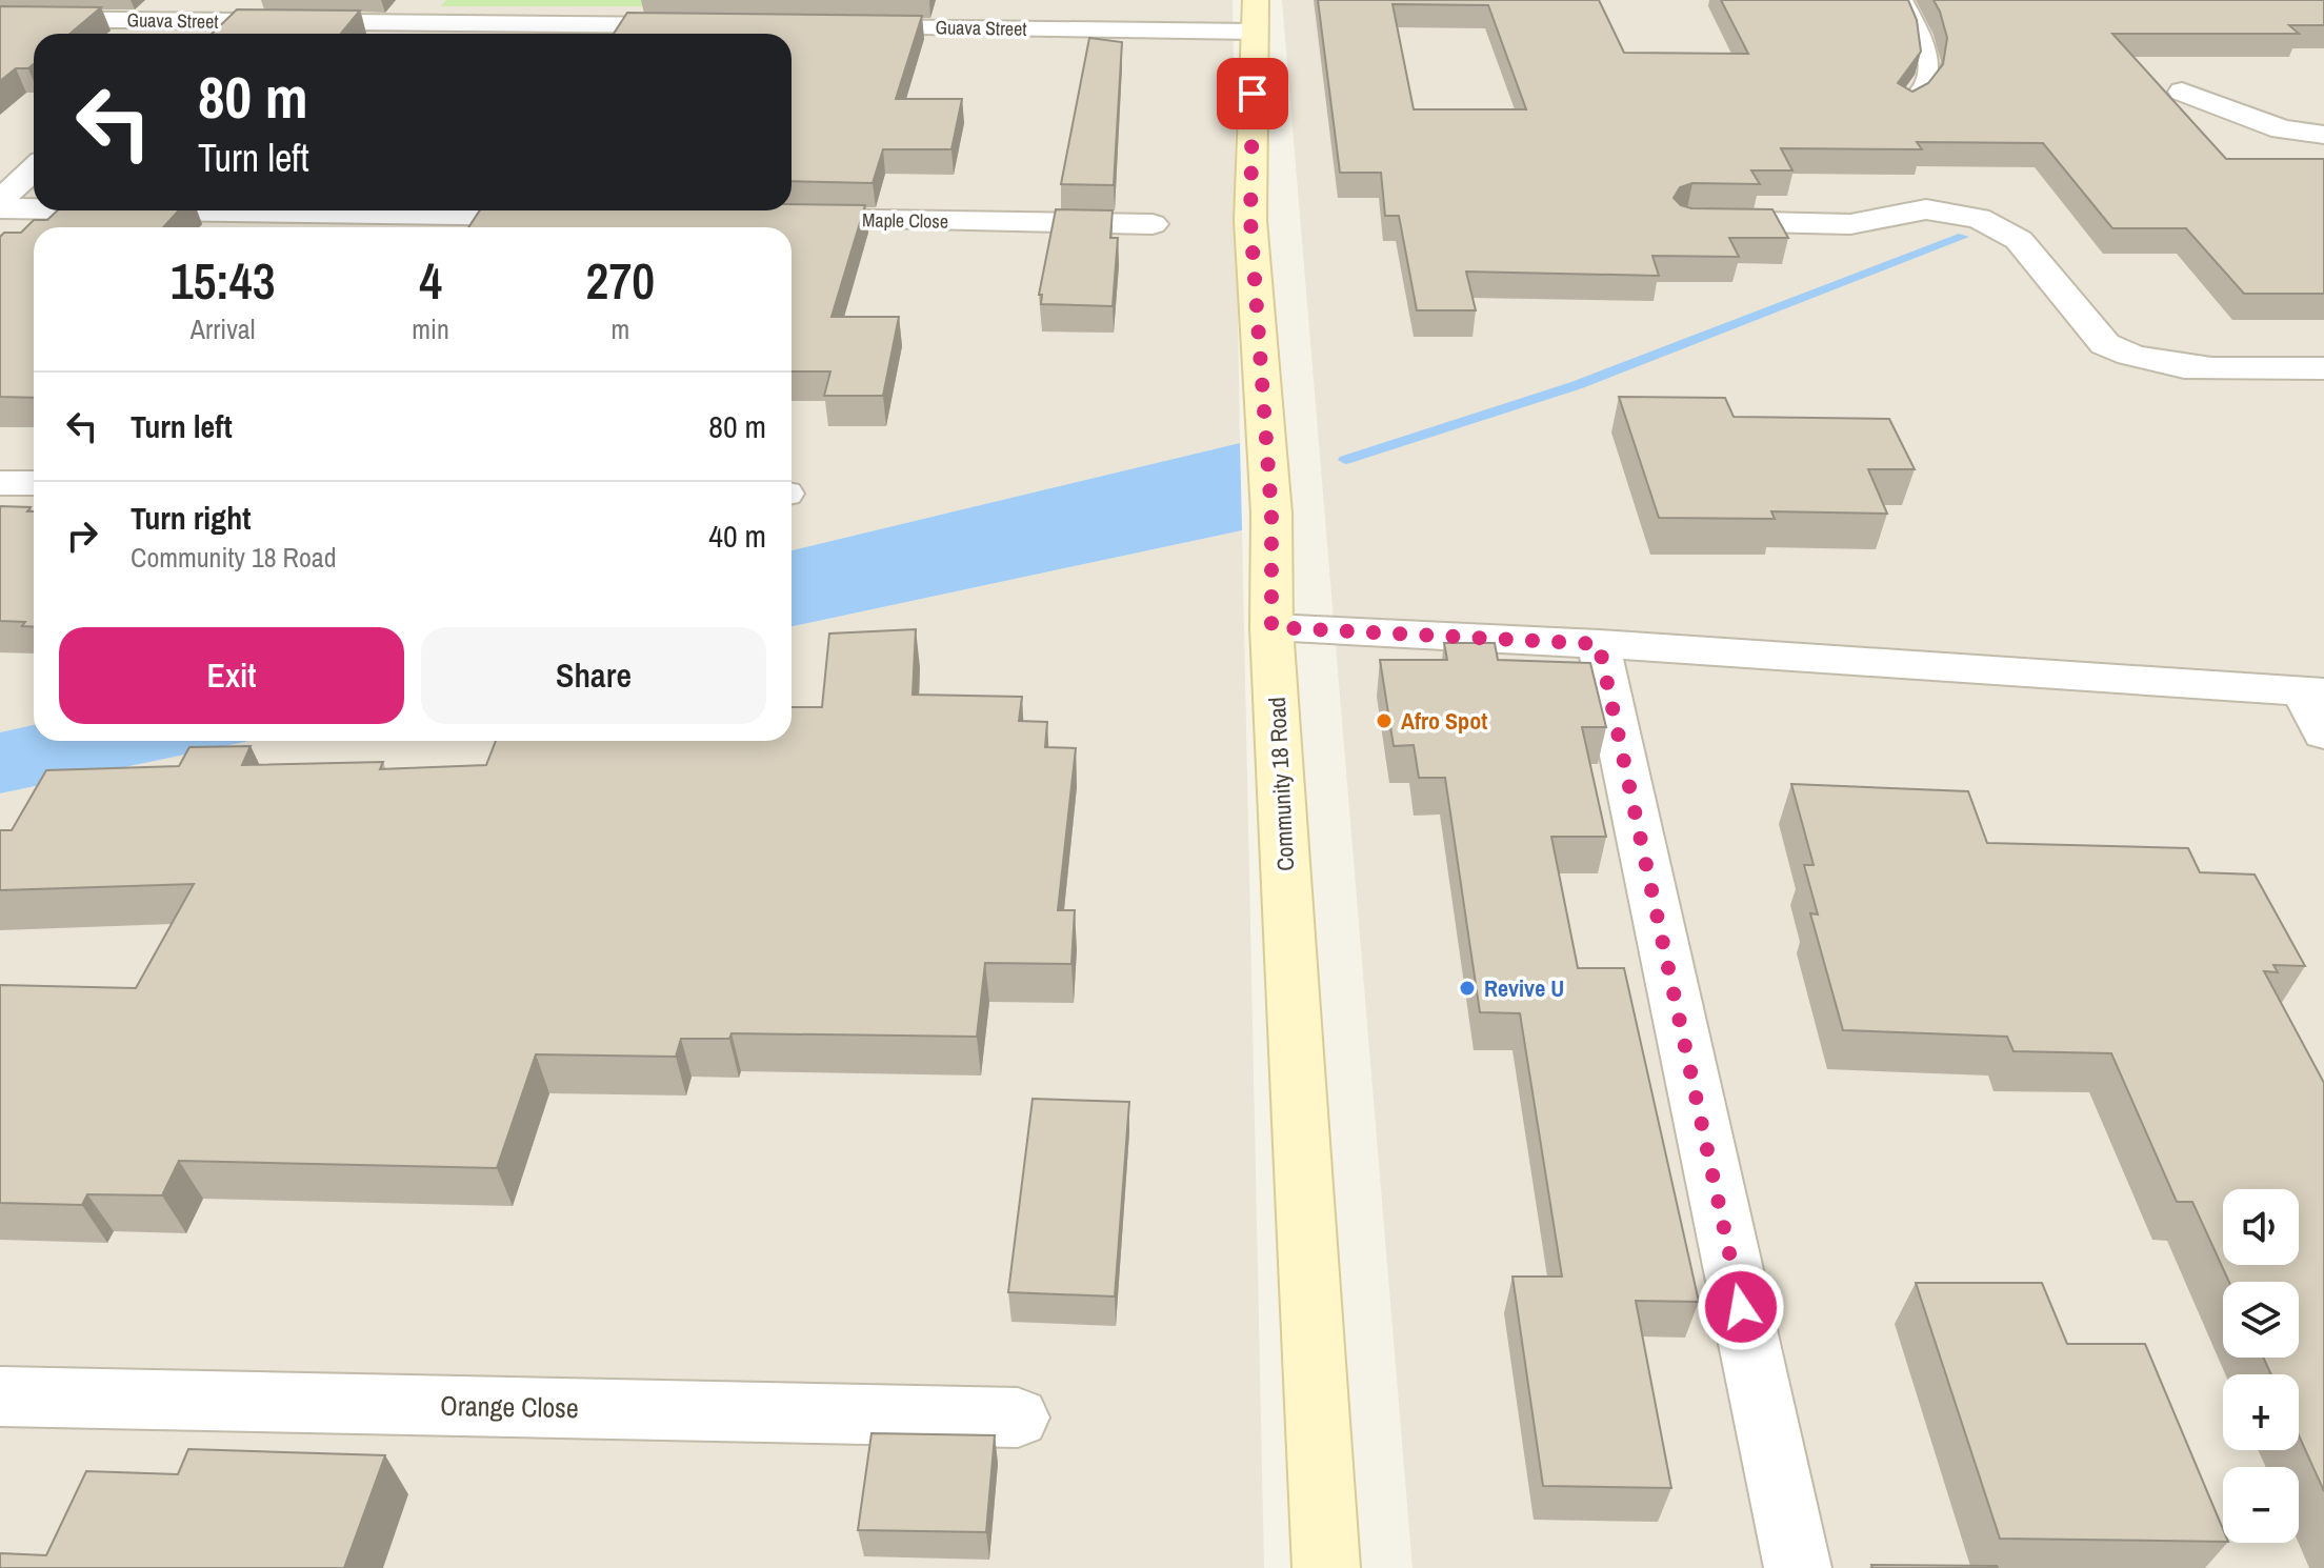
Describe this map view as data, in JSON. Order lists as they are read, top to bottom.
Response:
{
  "streets": {
    "main road": ["Community 18 Road"],
    "street": ["Guava Street", "Maple Close", "Orange Close"]
  },
  "crossings": [
    ["Guava Street", "Community 18 Road"]
  ],
  "places": ["Afro Spot", "Revive U"],
  "page": {
    "turn": ["80 m", "Turn left"],
    "eta": [
      "15:43",
      "Arrival",
      "4",
      "min",
      "270",
      "m"
    ],
    "list": [
      {
        "name": "Turn left",
        "value": "80 m"
      },
      {
        "name": "Turn right",
        "note": "Community 18 Road",
        "value": "40 m"
      }
    ],
    "buttons": ["Exit", "Share"],
    "map_buttons": ["+", "−"]
  }
}
